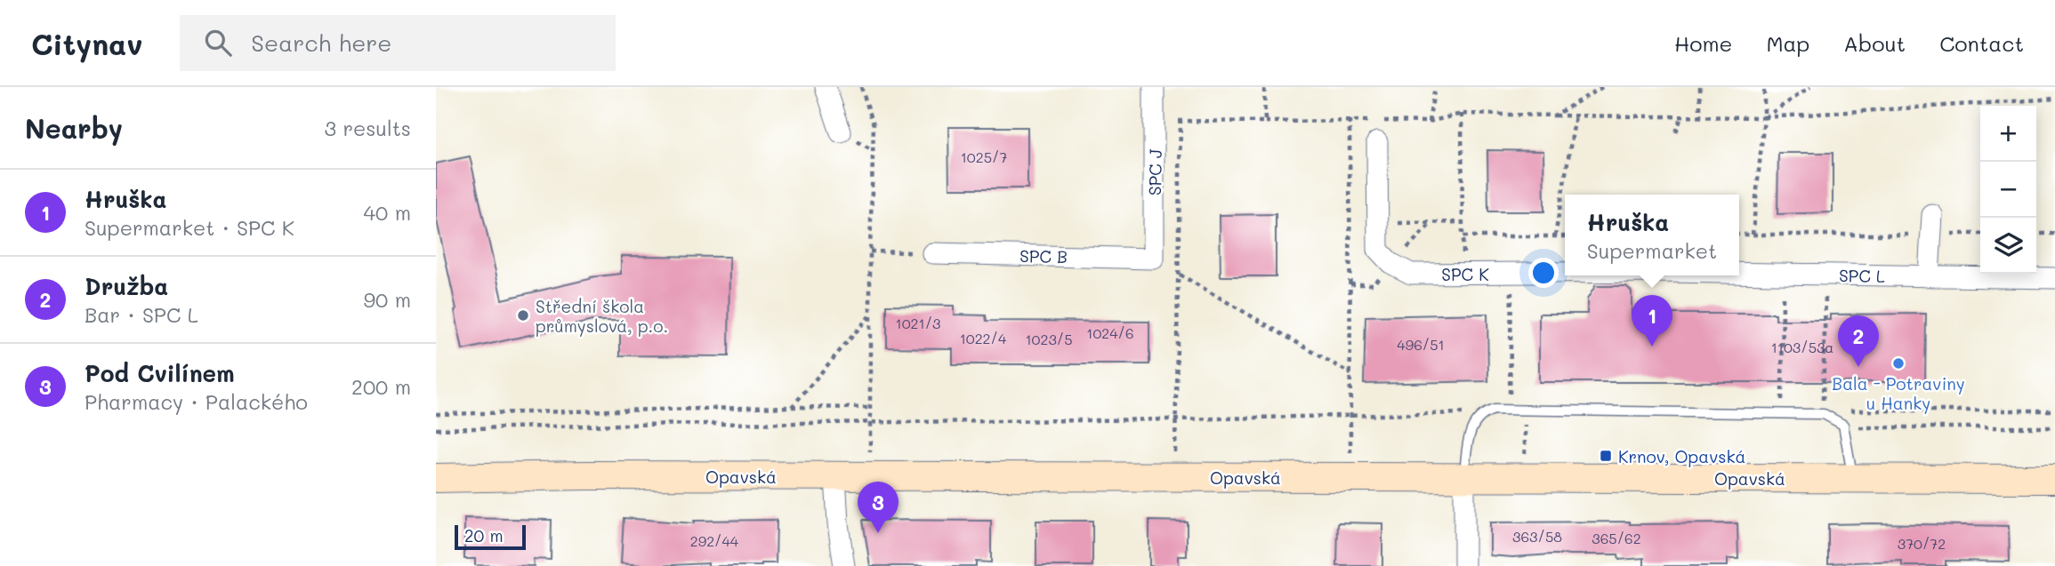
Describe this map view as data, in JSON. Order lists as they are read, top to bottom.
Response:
{
  "streets": {
    "main road": ["Opavská"],
    "street": [
      "SPC J",
      "SPC B",
      "SPC K",
      "SPC L"
    ]
  },
  "crossings": [
    ["SPC J", "SPC B"]
  ],
  "places": {
    "other": ["Střední škola průmyslová, p.o.", "Bala - Potraviny u Hanky"],
    "transit": ["Krnov, Opavská"]
  },
  "house_numbers": [
    "1025/7",
    "1021/3",
    "1024/6",
    "1022/4",
    "1023/5",
    "496/51",
    "1103/53a",
    "363/58",
    "365/62",
    "292/44",
    "370/72"
  ],
  "scale_bar": "20 m",
  "page": {
    "header": "Citynav",
    "search": "Search here",
    "nav": [
      "Home",
      "Map",
      "About",
      "Contact"
    ],
    "heading": ["Nearby", "3 results"],
    "map_buttons": ["+", "−"],
    "list": [
      {
        "mark": "1",
        "name": "Hruška",
        "note": "Supermarket · SPC K",
        "value": "40 m"
      },
      {
        "mark": "2",
        "name": "Družba",
        "note": "Bar · SPC L",
        "value": "90 m"
      },
      {
        "mark": "3",
        "name": "Pod Cvilínem",
        "note": "Pharmacy · Palackého",
        "value": "200 m"
      }
    ],
    "popup": ["Hruška", "Supermarket"],
    "pins": ["1", "2", "3"],
    "scale": "20 m"
  }
}
